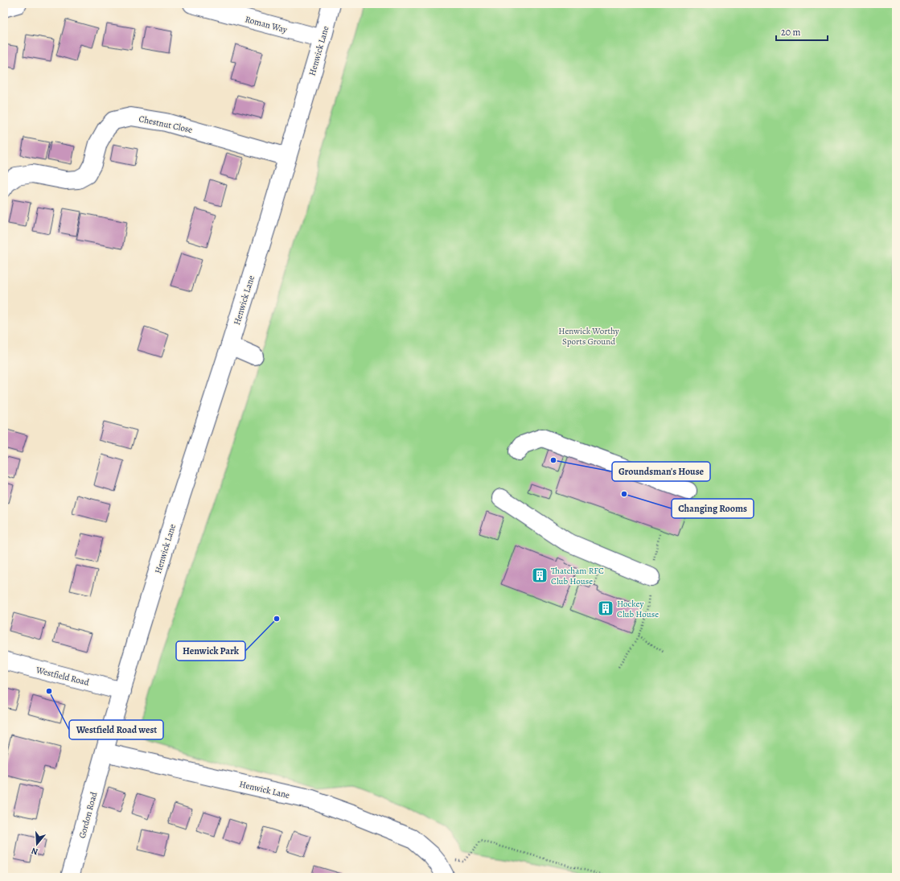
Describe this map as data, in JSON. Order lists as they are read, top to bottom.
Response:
{
  "streets": {
    "street": [
      "Roman Way",
      "Henwick Lane",
      "Chestnut Close",
      "Westfield Road",
      "Gordon Road"
    ]
  },
  "crossings": [
    ["Roman Way", "Henwick Lane"],
    ["Henwick Lane", "Chestnut Close"],
    ["Henwick Lane", "Westfield Road"],
    ["Henwick Lane", "Gordon Road"]
  ],
  "parks": ["Henwick Worthy Sports Ground"],
  "places": {
    "other": [
      "Groundsman's House",
      "Changing Rooms",
      "Henwick Park",
      "Westfield Road west"
    ],
    "building": ["Thatcham RFC Club House", "Hockey Club House"]
  },
  "scale_bar": "20 m",
  "north": "bottom"
}
